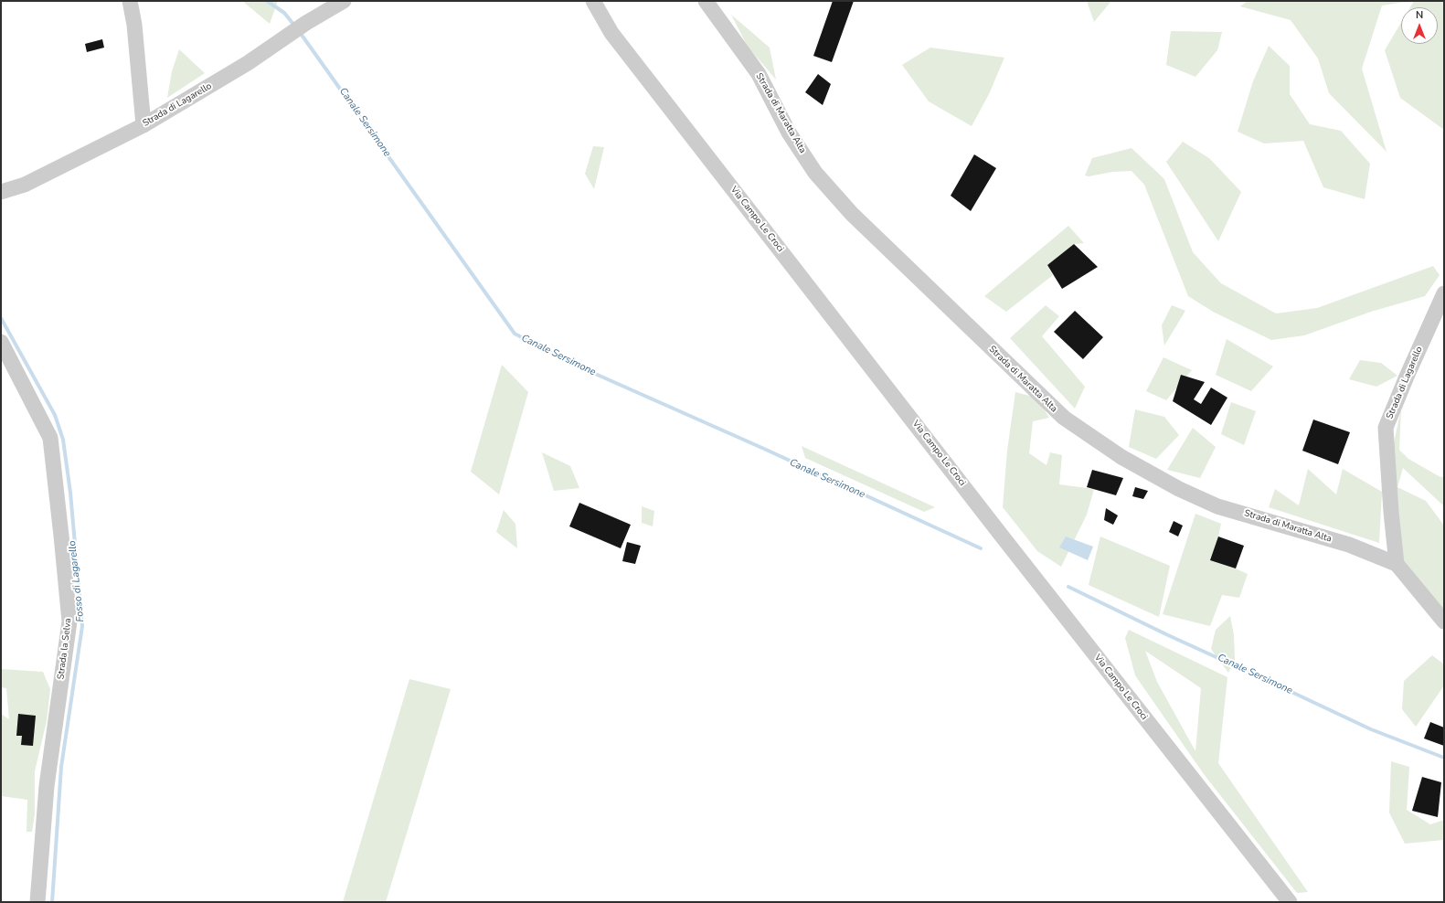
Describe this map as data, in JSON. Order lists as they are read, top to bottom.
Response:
{
  "streets": {
    "street": [
      "Strada di Lagarello",
      "Strada di Maratta Alta",
      "Via Campo Le Croci",
      "Strada la Selva"
    ]
  },
  "crossings": [
    ["Strada di Lagarello", "Strada di Maratta Alta"]
  ],
  "water": ["Canale Sersimone", "Fosso di Lagarello"],
  "north": "top"
}
